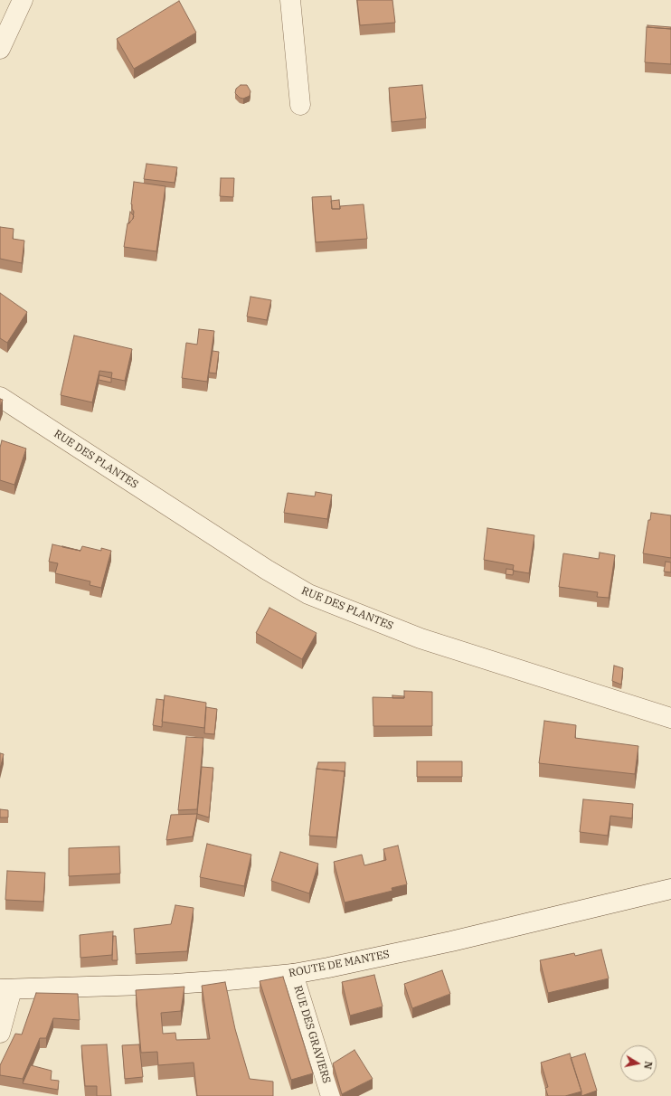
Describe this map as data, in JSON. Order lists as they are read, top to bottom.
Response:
{
  "streets": {
    "street": ["RUE DES PLANTES", "ROUTE DE MANTES", "RUE DES GRAVIERS"]
  },
  "crossings": [
    ["ROUTE DE MANTES", "RUE DES GRAVIERS"]
  ],
  "north": "right"
}
